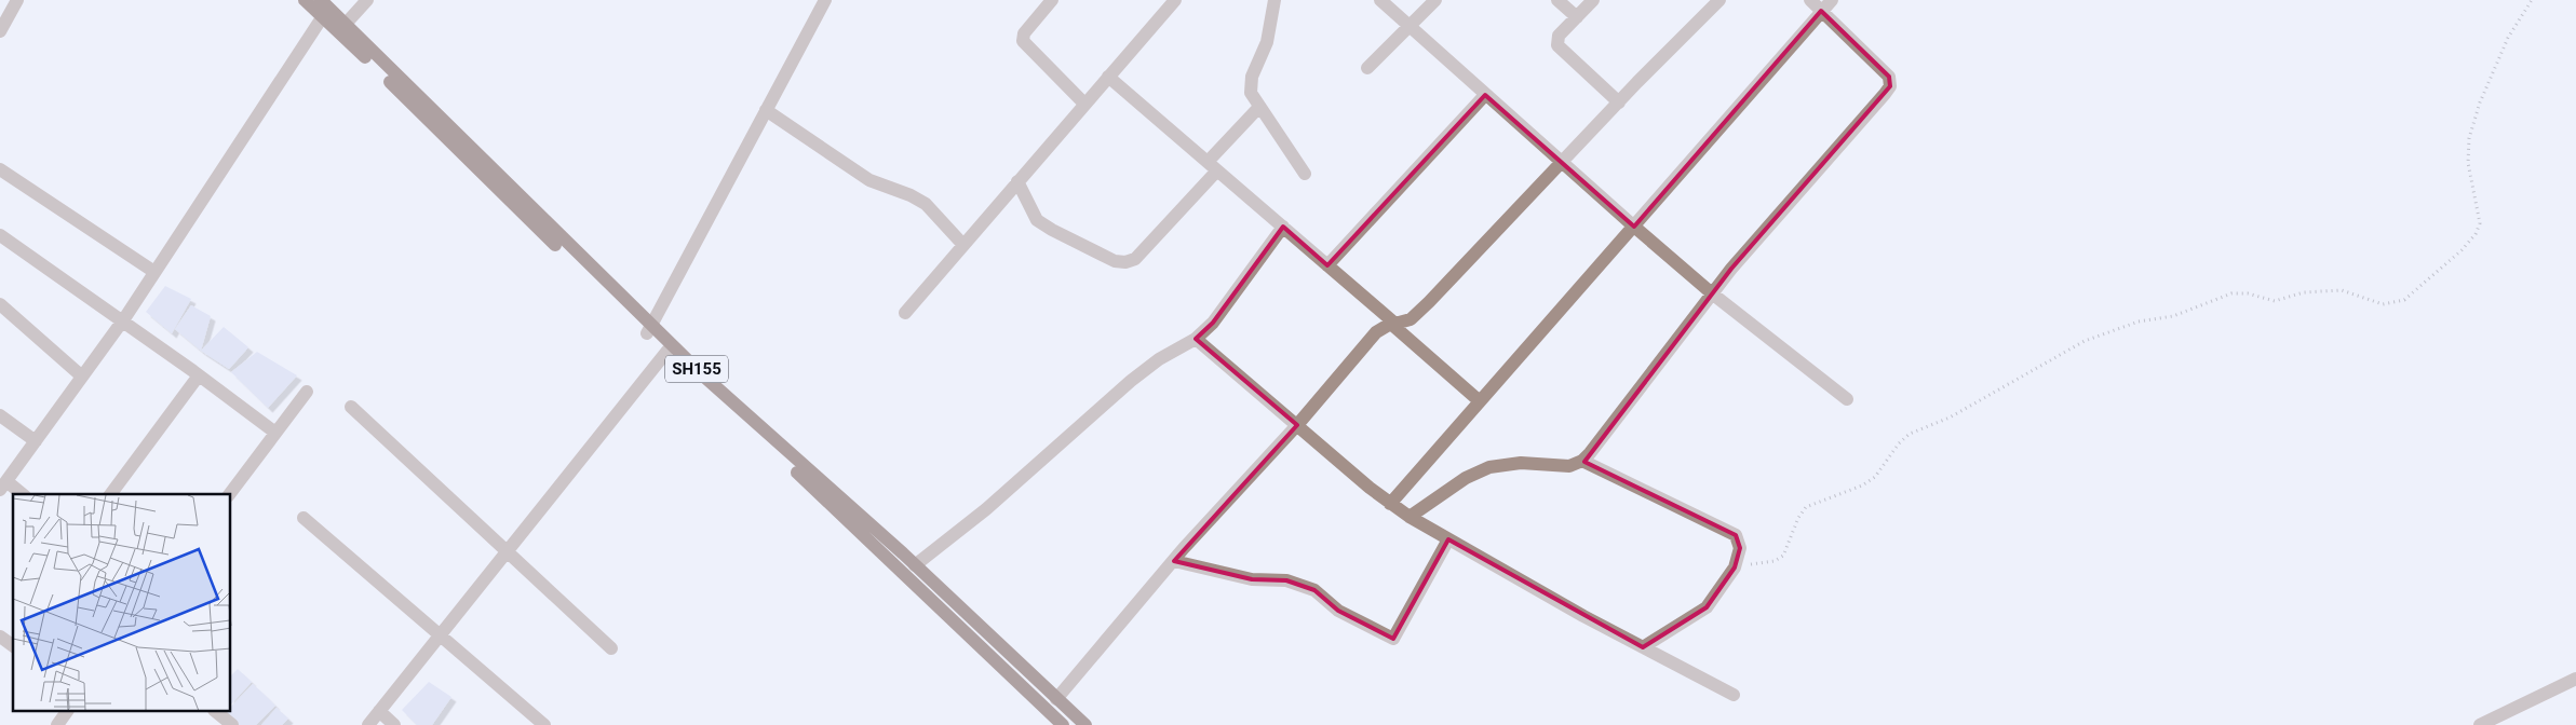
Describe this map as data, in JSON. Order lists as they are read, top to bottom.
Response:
{
  "streets": {
    "main road": ["SH155"]
  }
}
